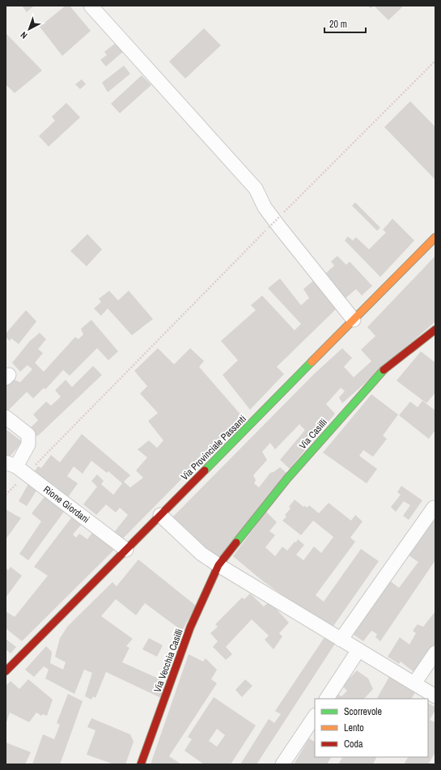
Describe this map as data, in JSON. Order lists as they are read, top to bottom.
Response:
{
  "streets": {
    "main road": ["Via Casilli", "Via Provinciale Passanti", "Via Vecchia Casilli"],
    "street": ["Rione Giordani"]
  },
  "crossings": [
    ["Via Casilli", "Via Vecchia Casilli"],
    ["Via Provinciale Passanti", "Rione Giordani"]
  ],
  "legend": ["Scorrevole", "Lento", "Coda"],
  "scale_bar": "20 m",
  "north": "bottom left"
}
